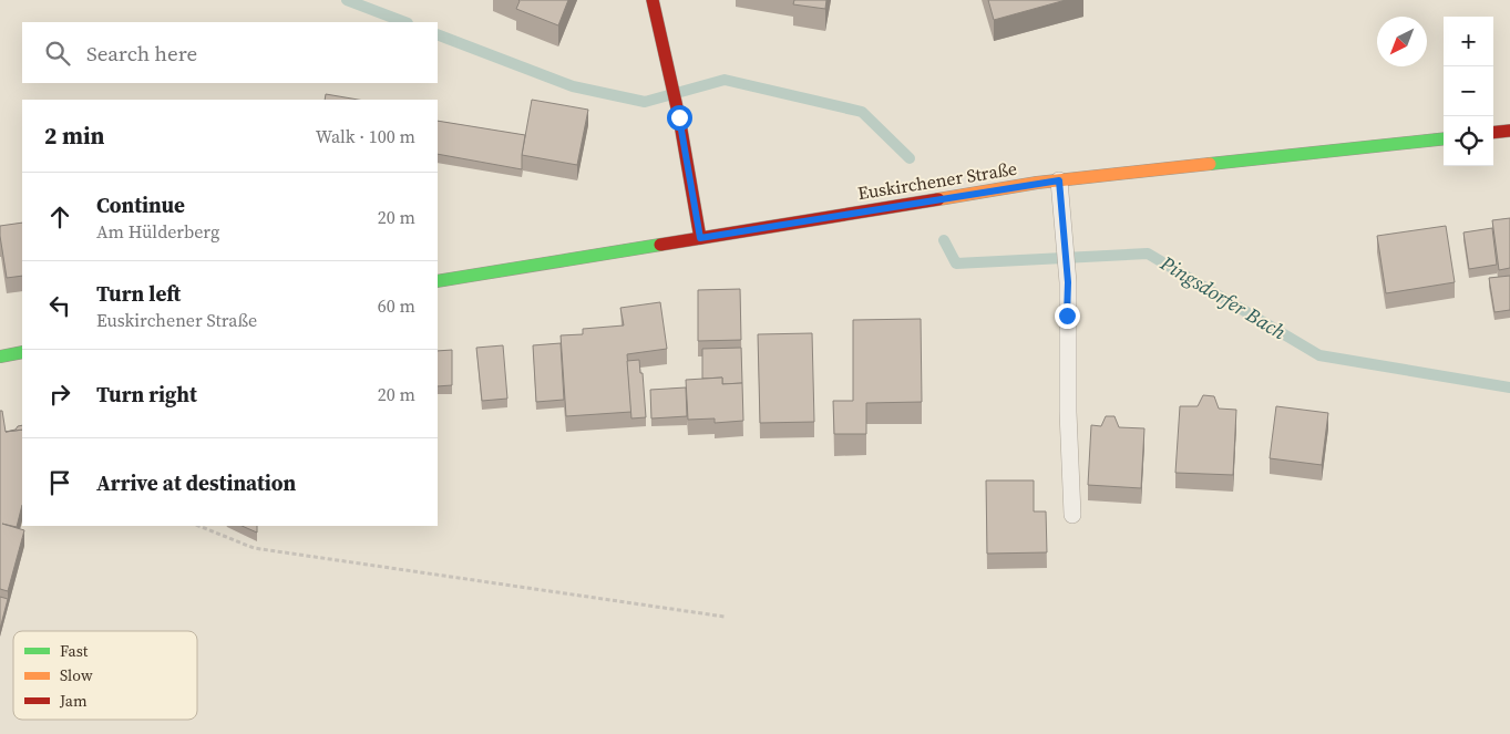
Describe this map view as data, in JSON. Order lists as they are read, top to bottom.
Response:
{
  "streets": {
    "main road": ["Euskirchener Straße"]
  },
  "water": ["Pingsdorfer Bach"],
  "legend": ["Fast", "Slow", "Jam"],
  "north": "bottom left",
  "page": {
    "map_buttons": ["+", "−"],
    "search": "Search here",
    "heading": ["2 min", "Walk · 100 m"],
    "list": [
      ["Continue", "Am Hülderberg", "20 m"],
      ["Turn left", "Euskirchener Straße", "60 m"],
      ["Turn right", "20 m"],
      "Arrive at destination"
    ]
  }
}
